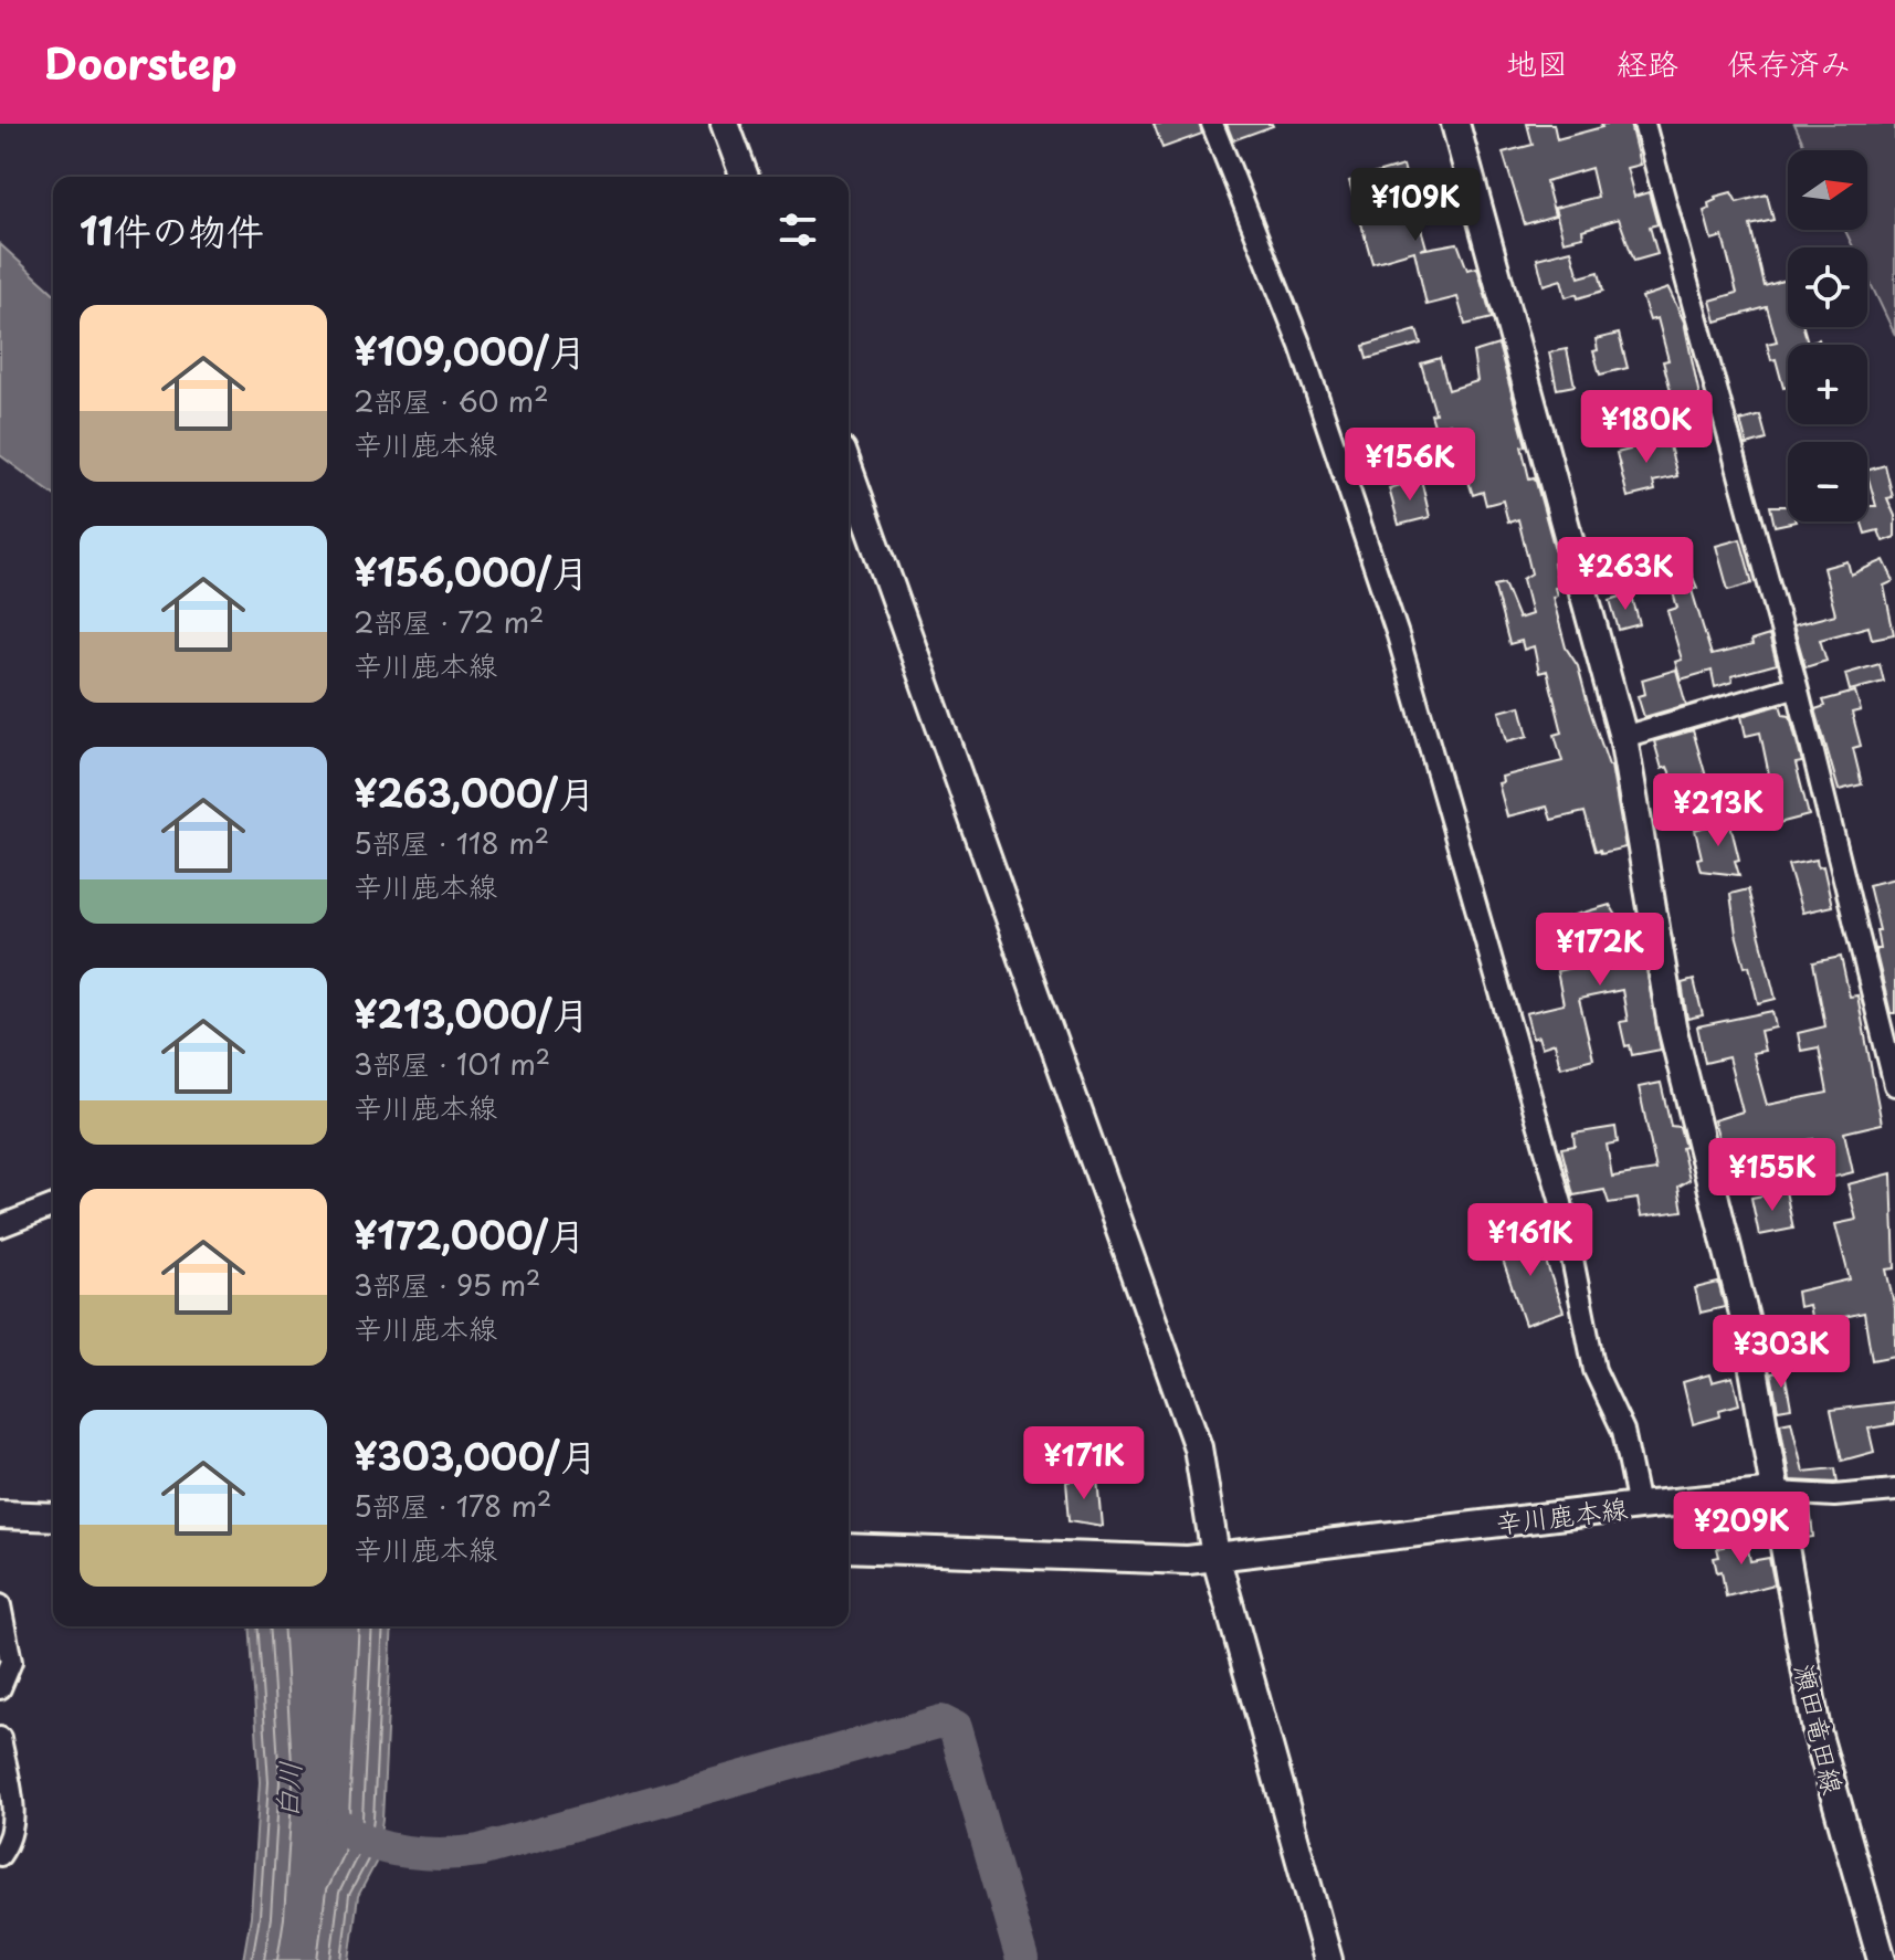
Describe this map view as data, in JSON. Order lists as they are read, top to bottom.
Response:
{
  "streets": {
    "main road": ["辛川鹿本線", "瀬田竜田線"]
  },
  "crossings": [
    ["辛川鹿本線", "瀬田竜田線"]
  ],
  "water": ["白川"],
  "north": "right",
  "page": {
    "header": "Doorstep",
    "nav": ["地図", "経路", "保存済み"],
    "map_buttons": ["+", "−"],
    "price": [
      "¥109K",
      "¥180K",
      "¥156K",
      "¥263K",
      "¥213K",
      "¥172K",
      "¥155K",
      "¥161K",
      "¥303K",
      "¥171K",
      "¥209K"
    ],
    "heading": "11件の物件",
    "list": [
      {
        "name": "¥109,000/月",
        "note": "2部屋 · 60 m² · 辛川鹿本線"
      },
      {
        "name": "¥156,000/月",
        "note": "2部屋 · 72 m² · 辛川鹿本線"
      },
      {
        "name": "¥263,000/月",
        "note": "5部屋 · 118 m² · 辛川鹿本線"
      },
      {
        "name": "¥213,000/月",
        "note": "3部屋 · 101 m² · 辛川鹿本線"
      },
      {
        "name": "¥172,000/月",
        "note": "3部屋 · 95 m² · 辛川鹿本線"
      },
      {
        "name": "¥303,000/月",
        "note": "5部屋 · 178 m² · 辛川鹿本線"
      }
    ]
  }
}
